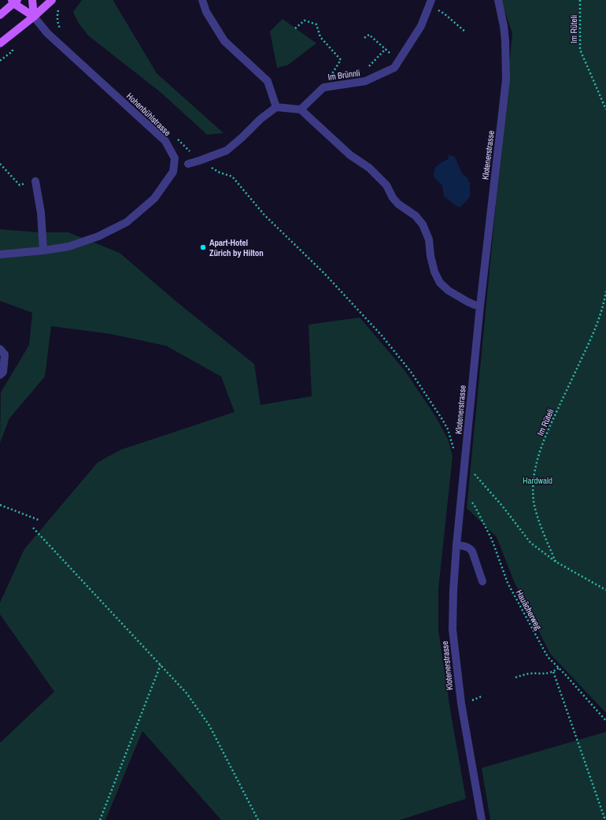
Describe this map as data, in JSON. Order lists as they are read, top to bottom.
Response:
{
  "streets": {
    "street": ["Im Brünnli", "Hohenbühlstrasse", "Klotenerstrasse"],
    "path": ["Im Rüteli", "Hauächerweg"]
  },
  "crossings": [
    ["Klotenerstrasse", "Hauächerweg"]
  ],
  "parks": ["Hardwald"],
  "places": ["Apart-Hotel Zürich by Hilton"]
}
